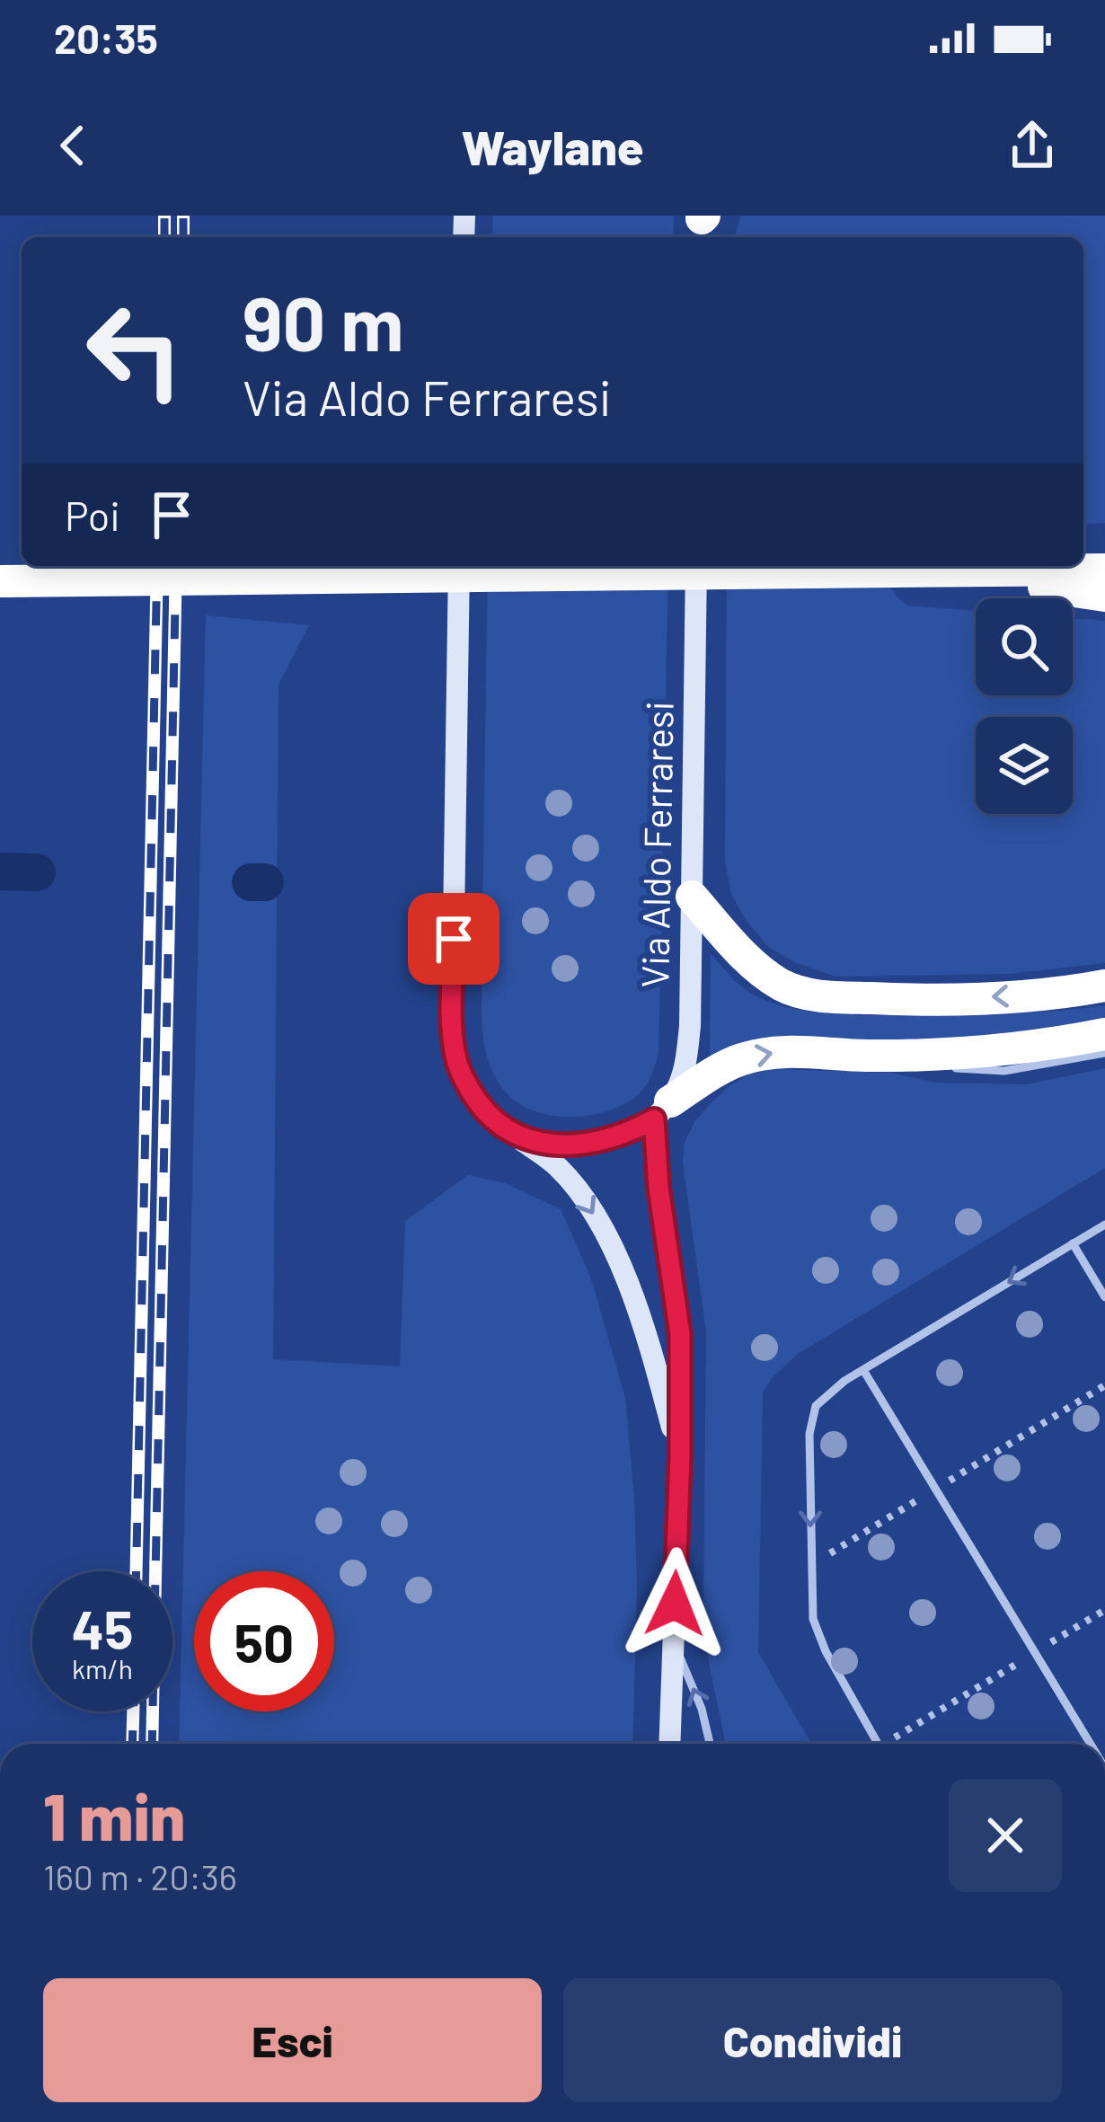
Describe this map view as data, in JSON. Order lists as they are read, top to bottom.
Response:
{
  "streets": {
    "main road": ["Via Aldo Ferraresi"]
  },
  "page": {
    "status": "20:35",
    "header": "Waylane",
    "turn": ["90 m", "Via Aldo Ferraresi"],
    "then": "Poi",
    "speed": "45 km/h",
    "limit": "50",
    "heading": ["1 min", "160 m · 20:36"],
    "buttons": ["Esci", "Condividi"]
  }
}
